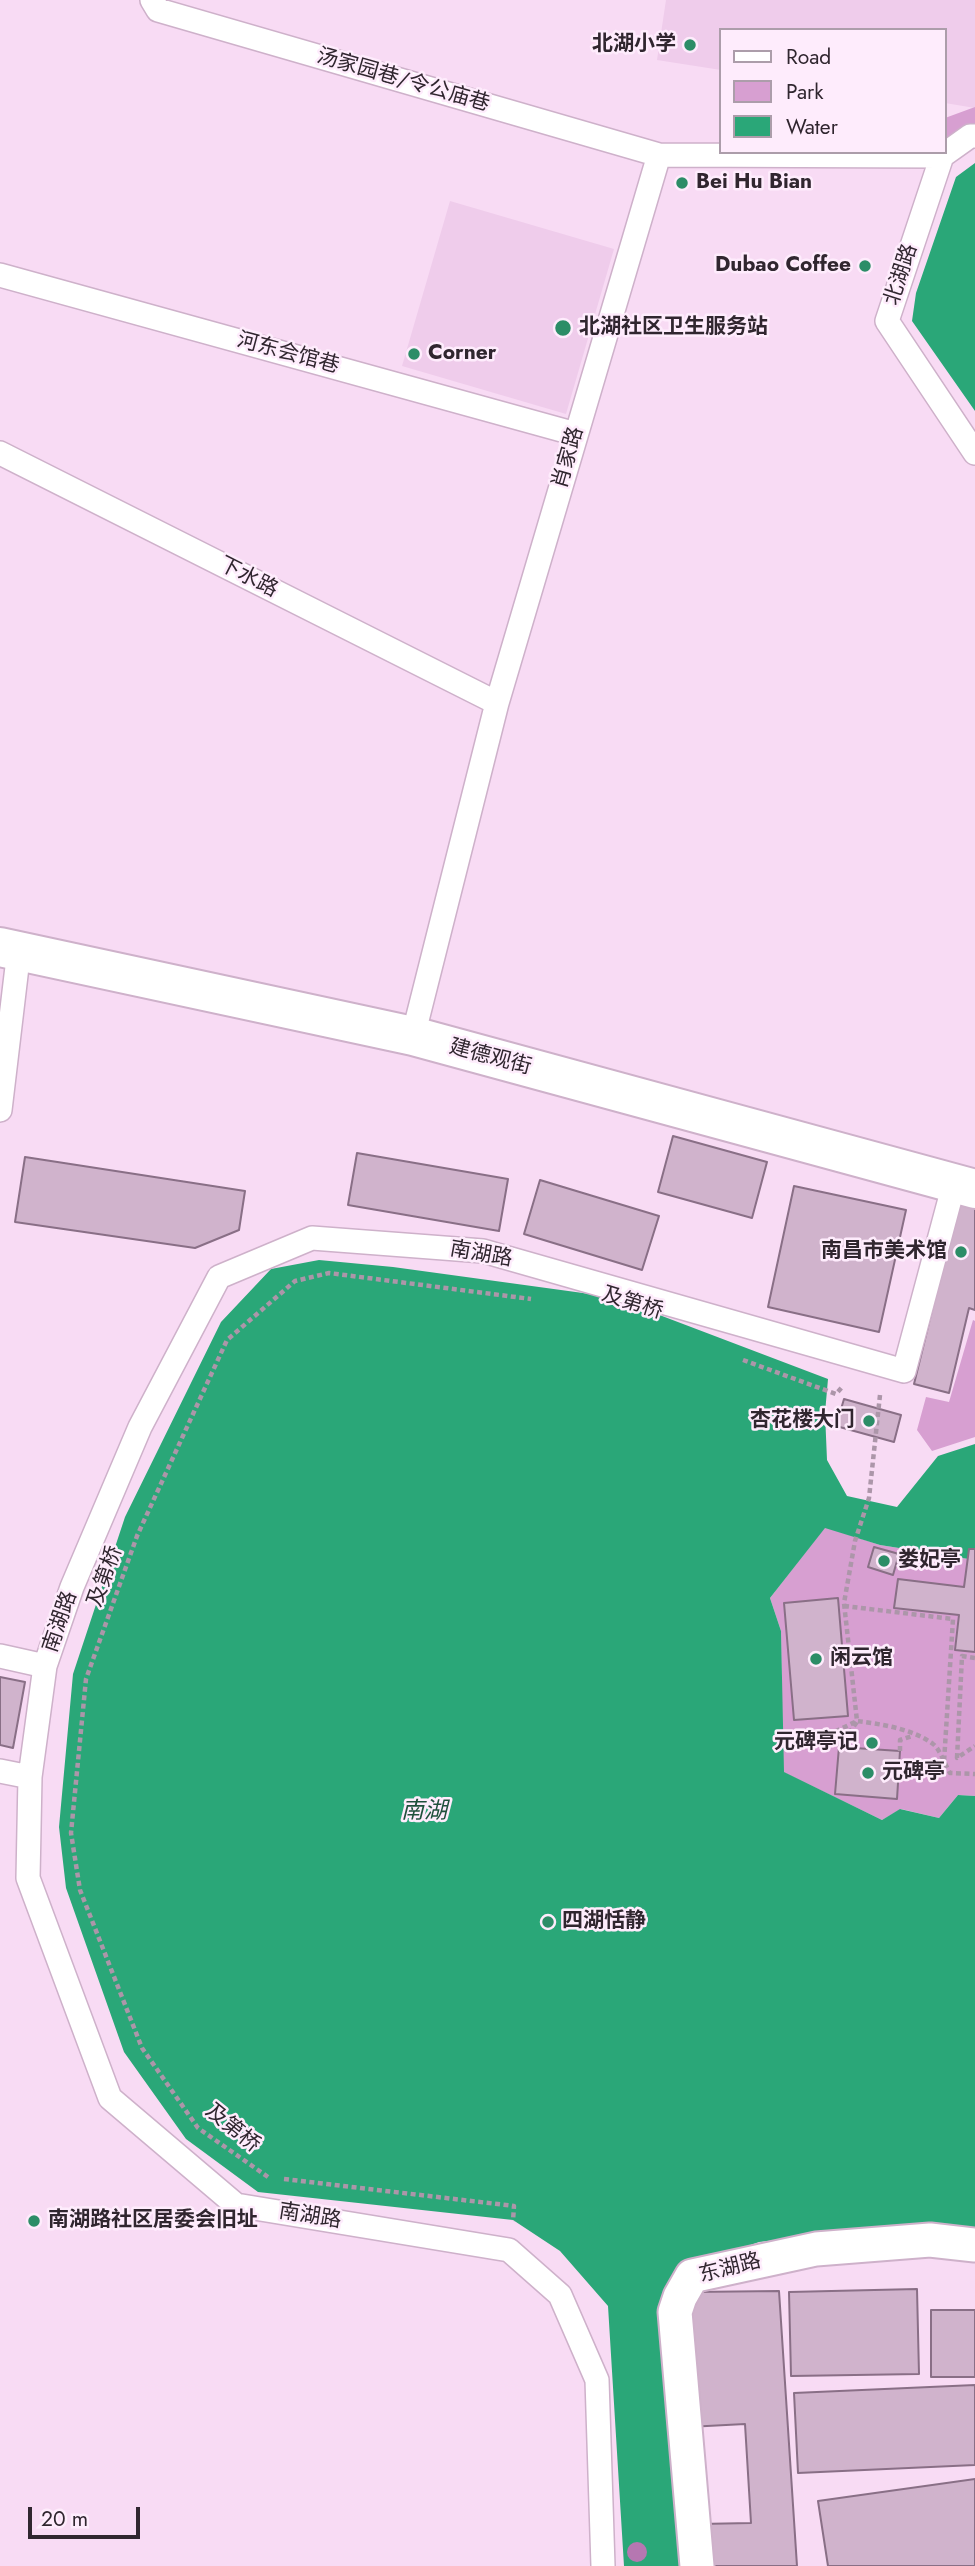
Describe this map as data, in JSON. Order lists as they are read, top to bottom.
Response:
{
  "streets": {
    "street": ["建德观街", "东湖路"],
    "lane": [
      "汤家园巷/令公庙巷",
      "北湖路",
      "河东会馆巷",
      "肖家路",
      "下水路",
      "南湖路"
    ],
    "path": ["及第桥"]
  },
  "crossings": [
    ["汤家园巷/令公庙巷", "肖家路"],
    ["河东会馆巷", "肖家路"],
    ["肖家路", "下水路"],
    ["肖家路", "建德观街"],
    ["建德观街", "南湖路"],
    ["南湖路", "及第桥"]
  ],
  "water": ["南湖"],
  "places": [
    "北湖小学",
    "Bei Hu Bian",
    "Dubao Coffee",
    "北湖社区卫生服务站",
    "Corner",
    "南昌市美术馆",
    "杏花楼大门",
    "娄妃亭",
    "闲云馆",
    "元碑亭记",
    "元碑亭",
    "四湖恬静",
    "南湖路社区居委会旧址"
  ],
  "legend": ["Road", "Park", "Water"],
  "scale_bar": "20 m"
}
